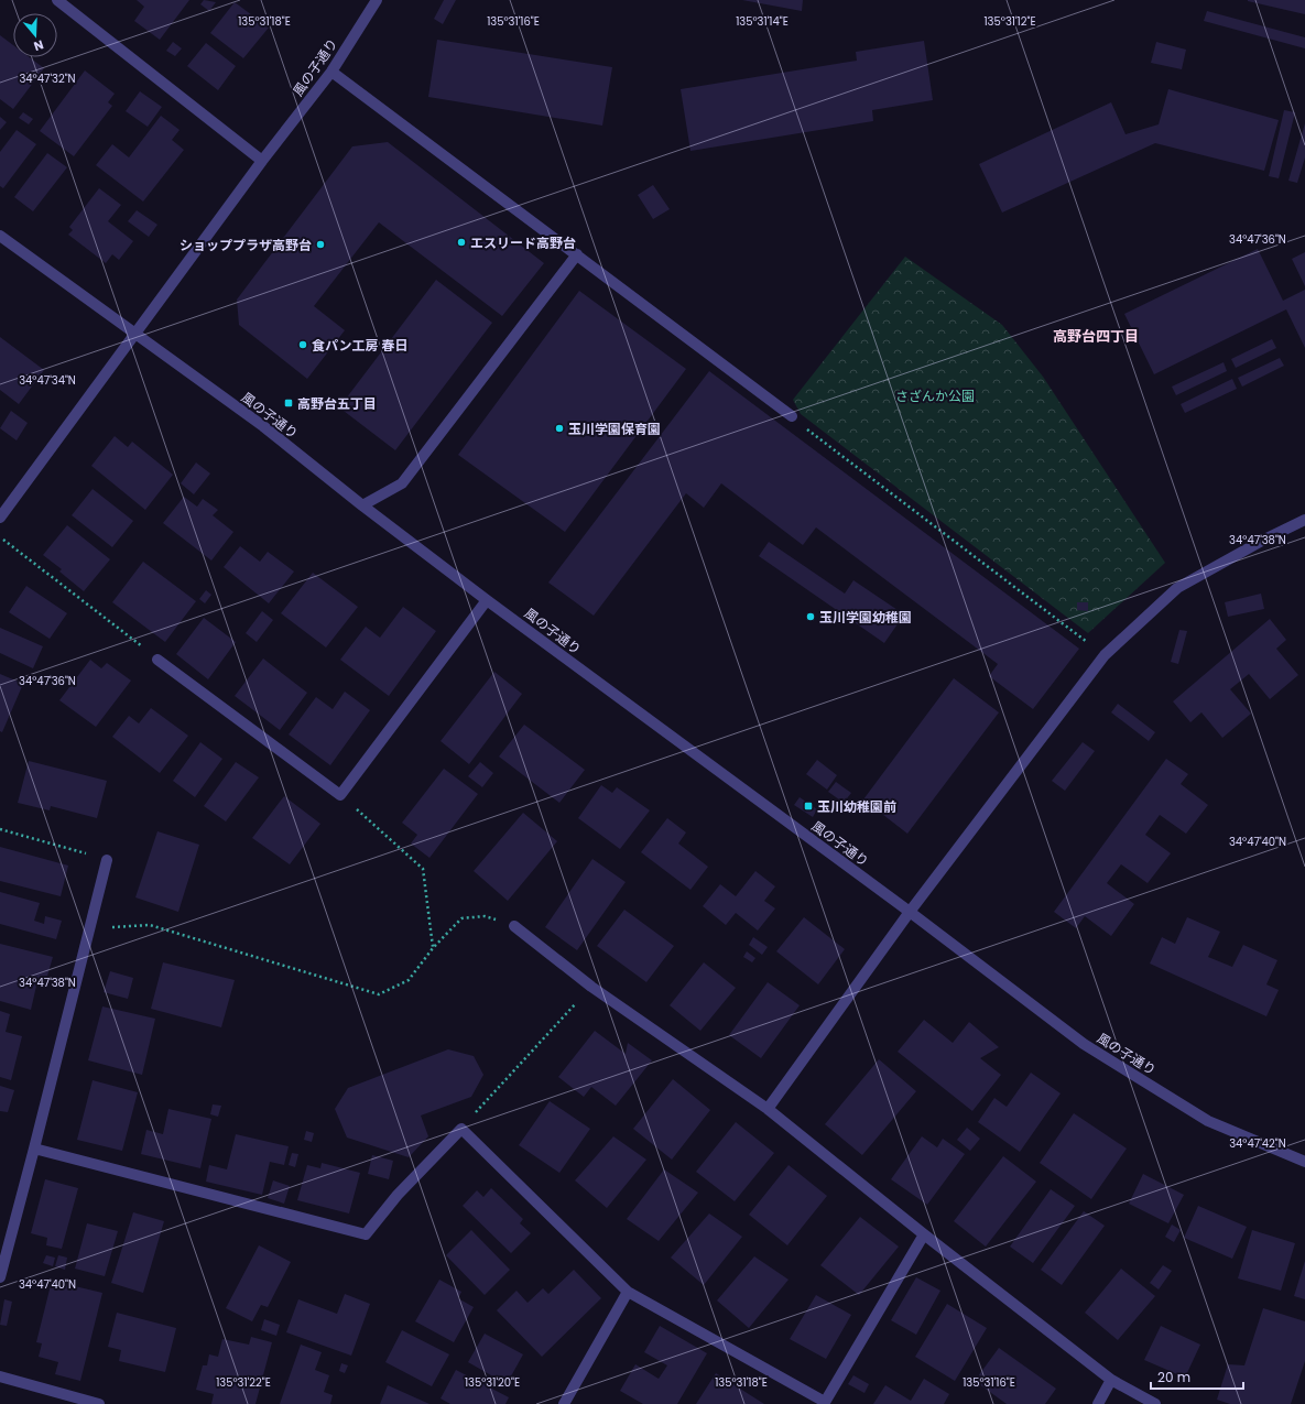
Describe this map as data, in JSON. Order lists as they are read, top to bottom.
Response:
{
  "streets": {
    "street": ["風の子通り"]
  },
  "districts": ["高野台四丁目"],
  "parks": ["さざんか公園"],
  "places": {
    "other": [
      "エスリード高野台",
      "ショッププラザ高野台",
      "食パン工房 春日",
      "玉川学園保育園",
      "玉川学園幼稚園"
    ],
    "transit": ["高野台五丁目", "玉川幼稚園前"]
  },
  "scale_bar": "20 m",
  "north": "bottom",
  "coordinates": [
    "135°31'18\"E",
    "135°31'16\"E",
    "135°31'14\"E",
    "135°31'12\"E",
    "34°47'32\"N",
    "34°47'36\"N",
    "34°47'34\"N",
    "34°47'38\"N",
    "34°47'40\"N",
    "34°47'42\"N",
    "135°31'22\"E",
    "135°31'20\"E"
  ]
}
